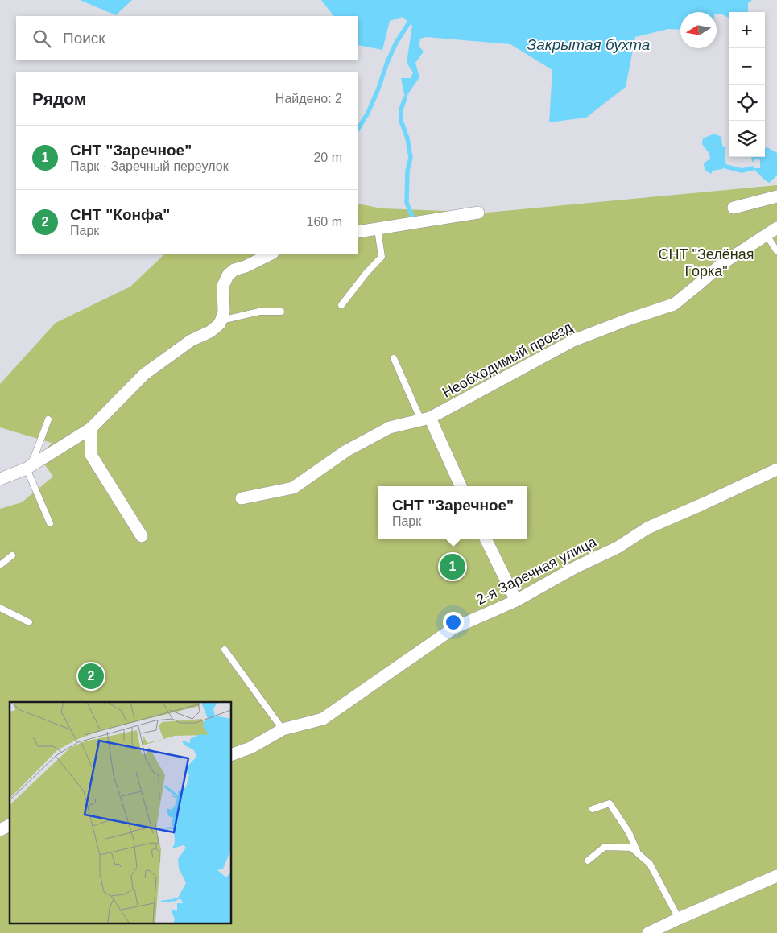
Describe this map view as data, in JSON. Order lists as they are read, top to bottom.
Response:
{
  "streets": {
    "street": ["Необходимый проезд", "2-я Заречная улица"]
  },
  "water": ["Закрытая бухта"],
  "parks": ["СНТ \"Зелёная Горка\""],
  "north": "left",
  "page": {
    "map_buttons": ["+", "−"],
    "search": "Поиск",
    "heading": ["Рядом", "Найдено: 2"],
    "list": [
      {
        "mark": "1",
        "name": "СНТ \"Заречное\"",
        "note": "Парк · Заречный переулок",
        "value": "20 m"
      },
      {
        "mark": "2",
        "name": "СНТ \"Конфа\"",
        "note": "Парк",
        "value": "160 m"
      }
    ],
    "popup": ["СНТ \"Заречное\"", "Парк"],
    "pins": ["1", "2"]
  }
}
